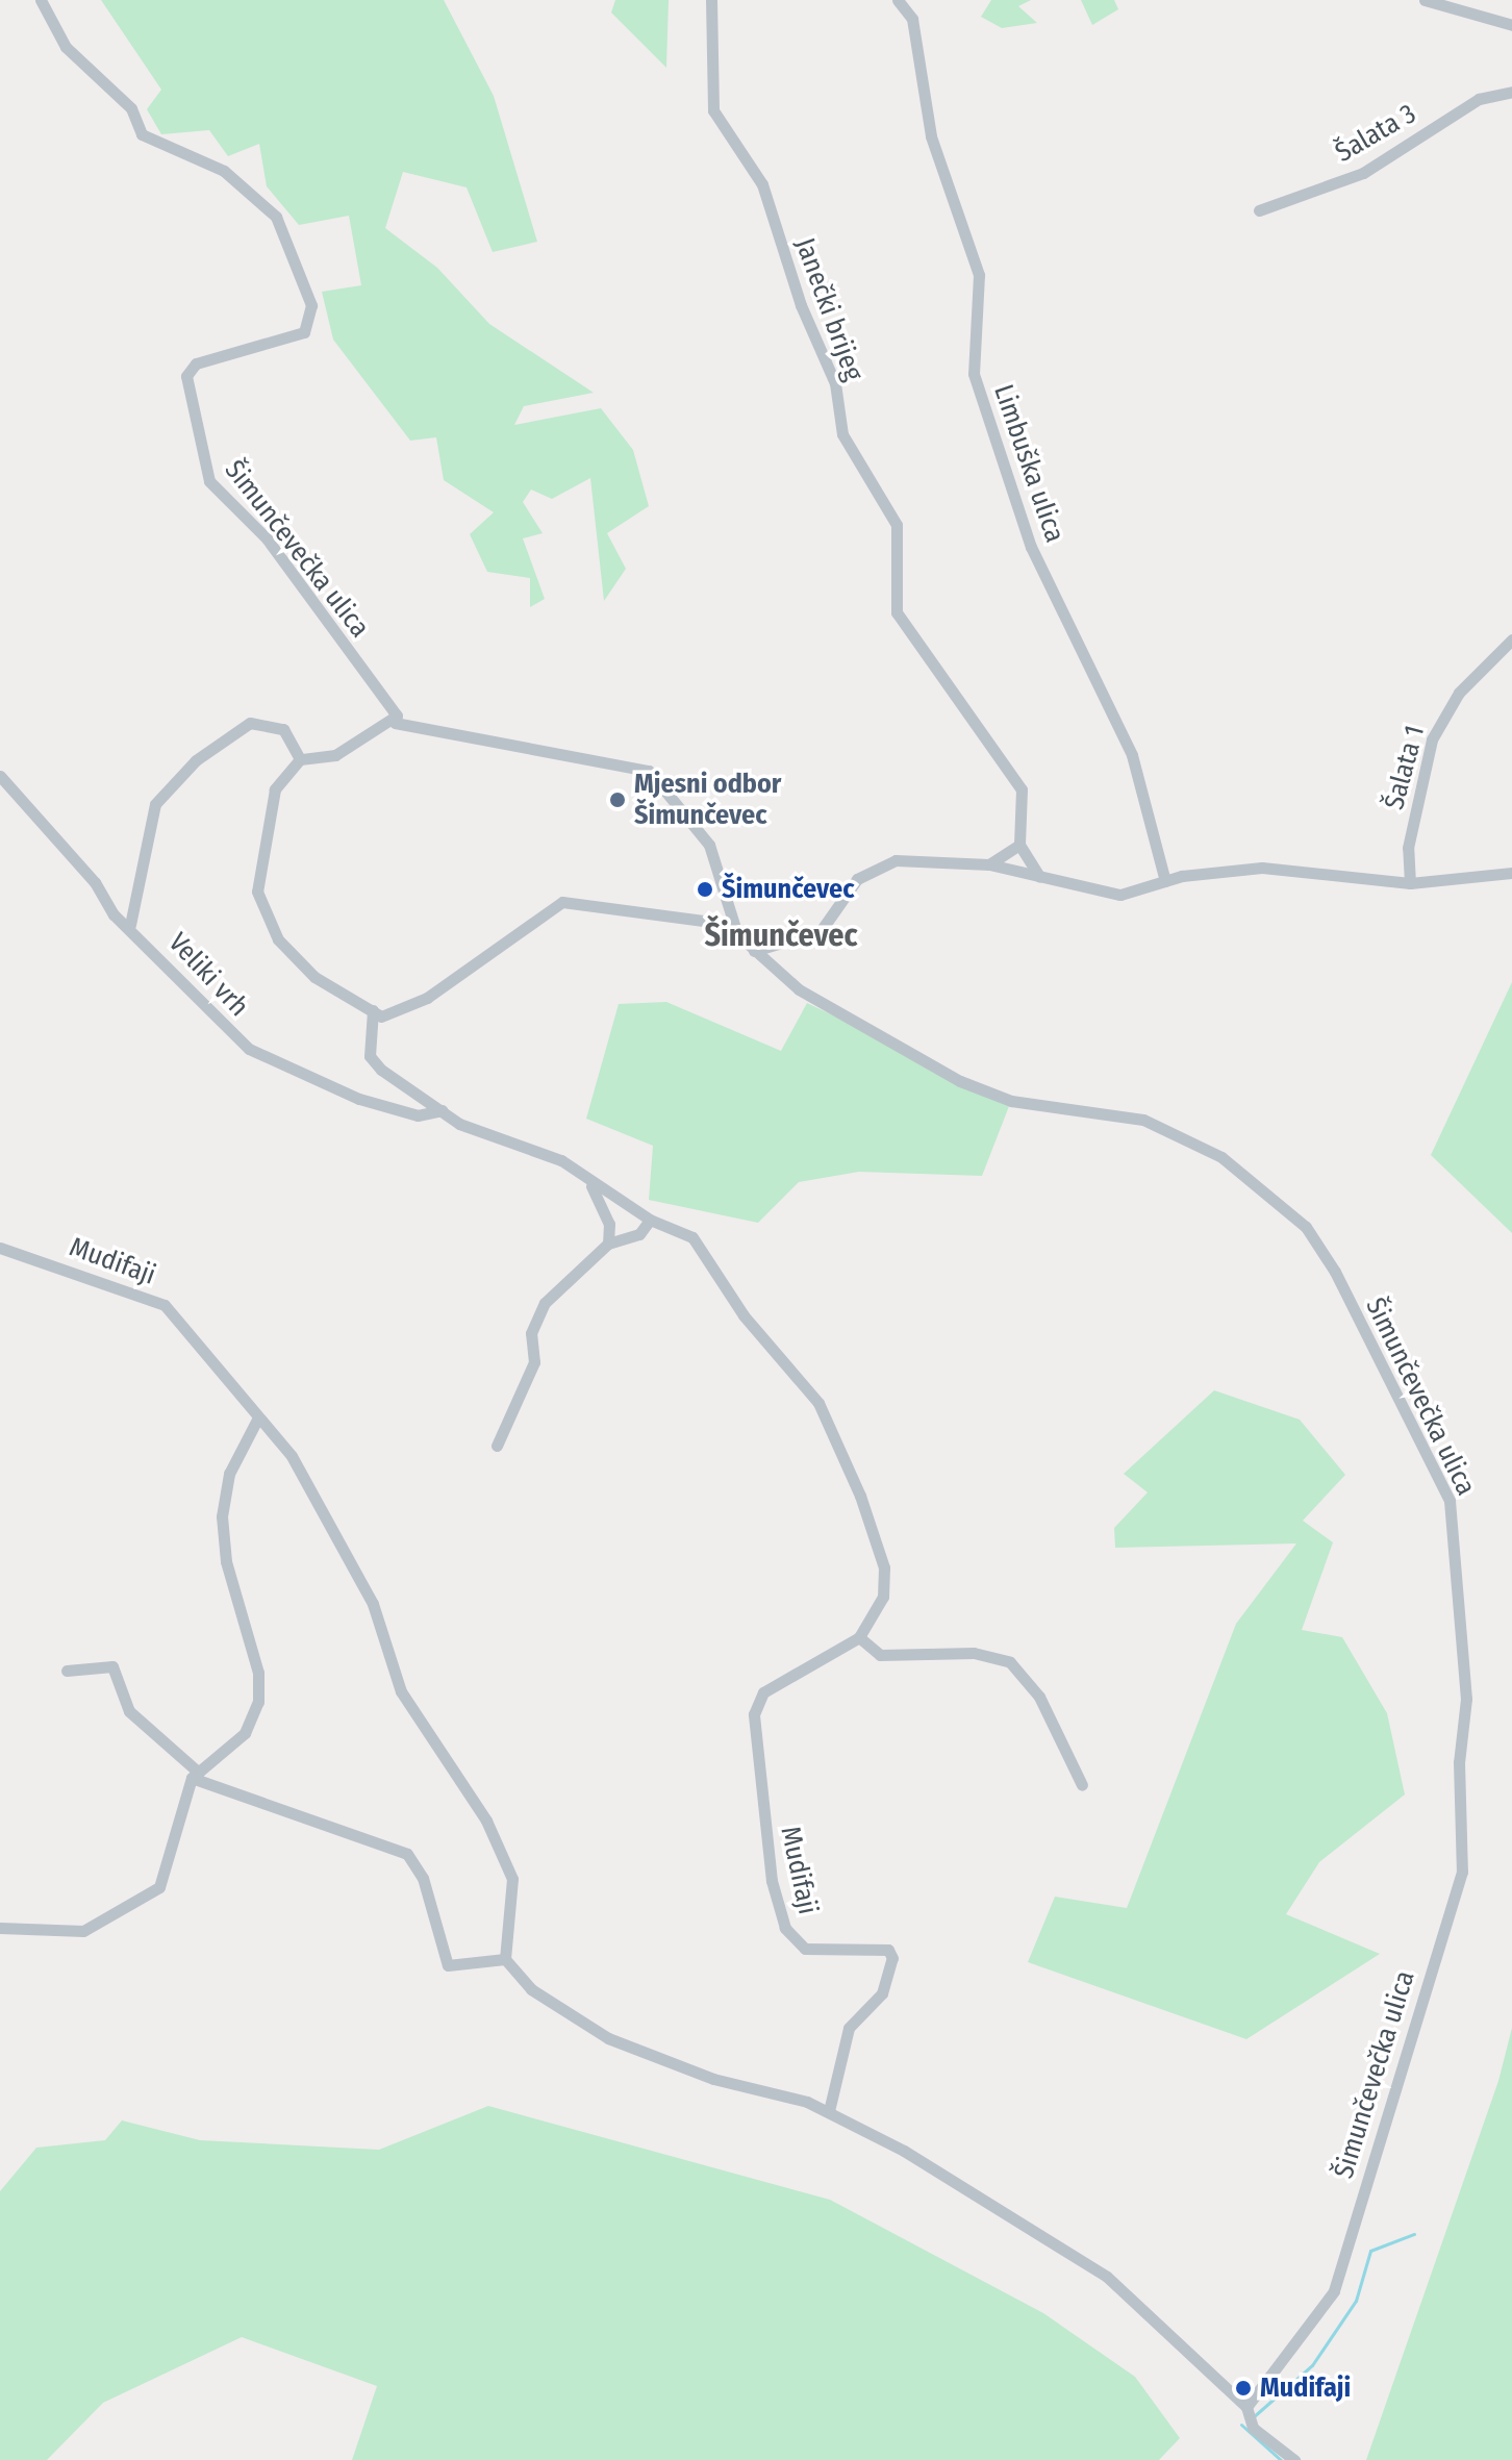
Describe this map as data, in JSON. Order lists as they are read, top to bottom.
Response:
{
  "streets": {
    "street": [
      "Šalata 3",
      "Janečki brijeg",
      "Limbuška ulica",
      "Šimunčevečka ulica",
      "Šalata 1",
      "Veliki vrh",
      "Mudifaji"
    ]
  },
  "districts": ["Šimunčevec"],
  "places": ["Mjesni odbor Šimunčevec", "Šimunčevec", "Mudifaji"]
}
